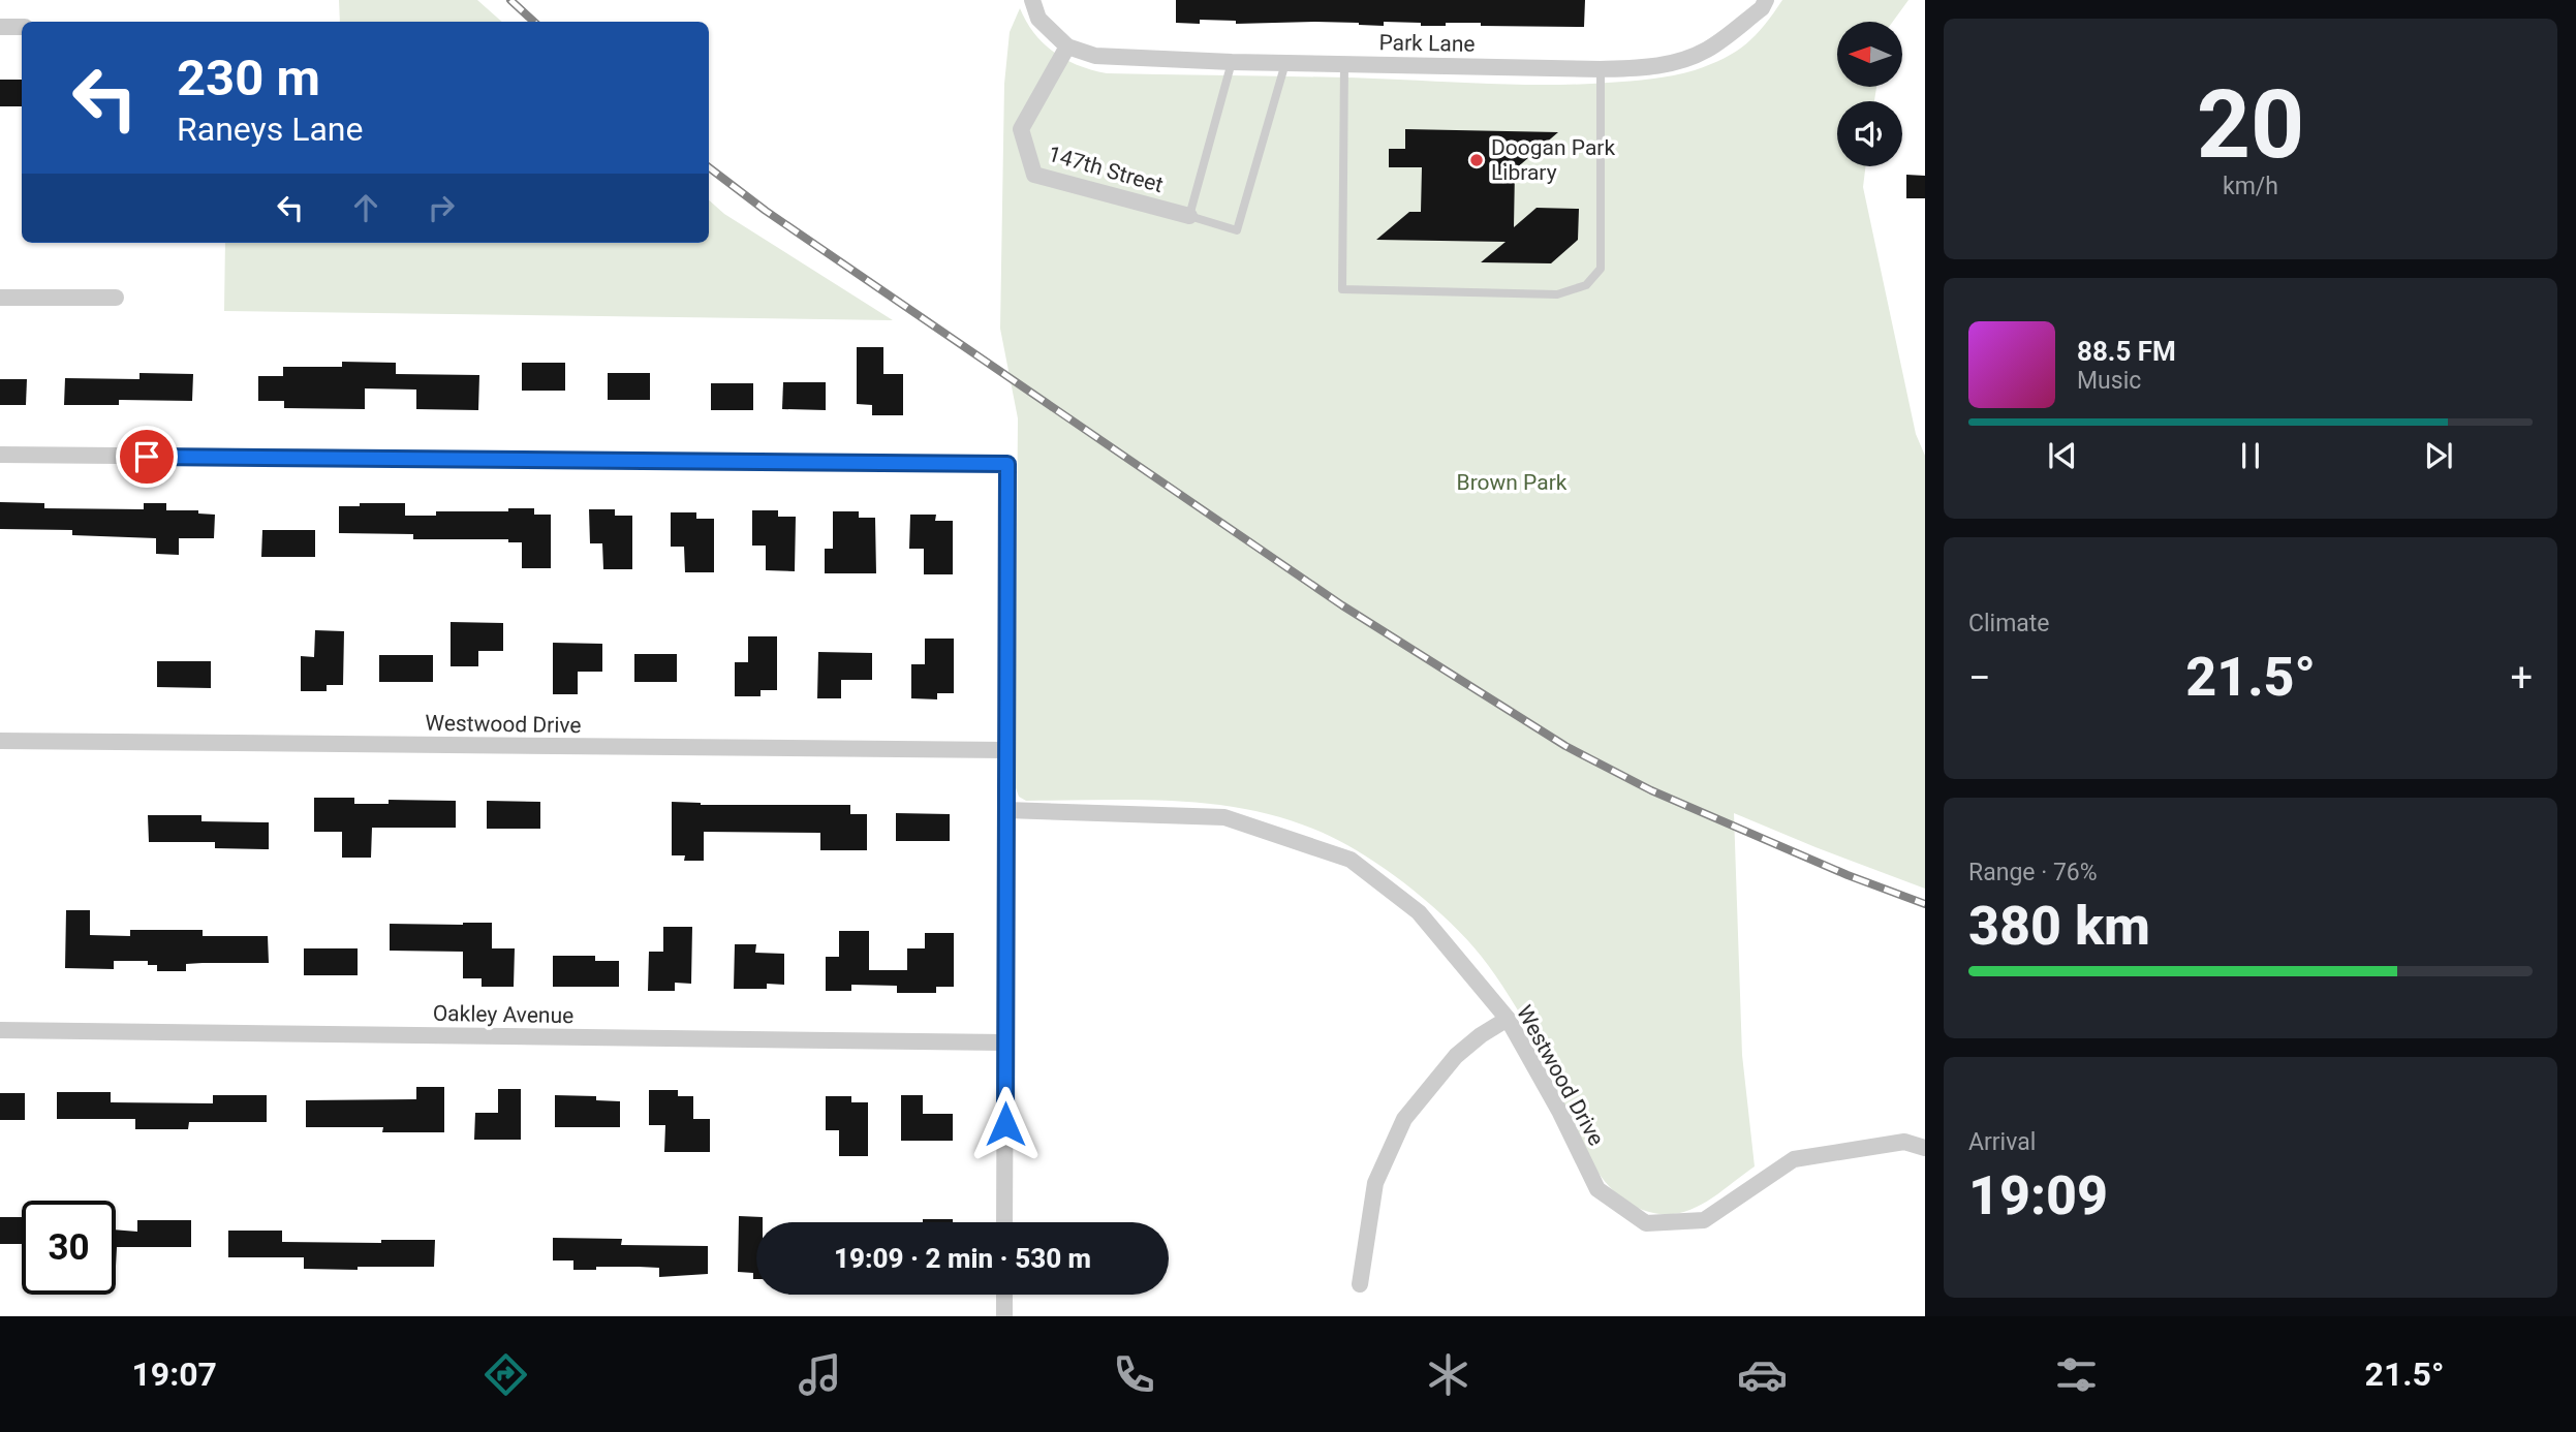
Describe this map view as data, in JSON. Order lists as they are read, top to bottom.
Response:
{
  "streets": {
    "street": [
      "Park Lane",
      "147th Street",
      "Westwood Drive",
      "Oakley Avenue"
    ]
  },
  "crossings": [
    ["Park Lane", "147th Street"]
  ],
  "parks": ["Brown Park"],
  "places": ["Doogan Park Library"],
  "north": "left",
  "page": {
    "tile": [
      ["20", "km/h"],
      "Climate",
      ["Range · 76%", "380 km"],
      ["Arrival", "19:09"]
    ],
    "turn": ["230 m", "Raneys Lane"],
    "song": ["88.5 FM", "Music"],
    "heat": ["−", "21.5°", "+"],
    "limit": "30",
    "trip": "19:09 · 2 min · 530 m",
    "tabs": ["19:07", "21.5°"]
  }
}
